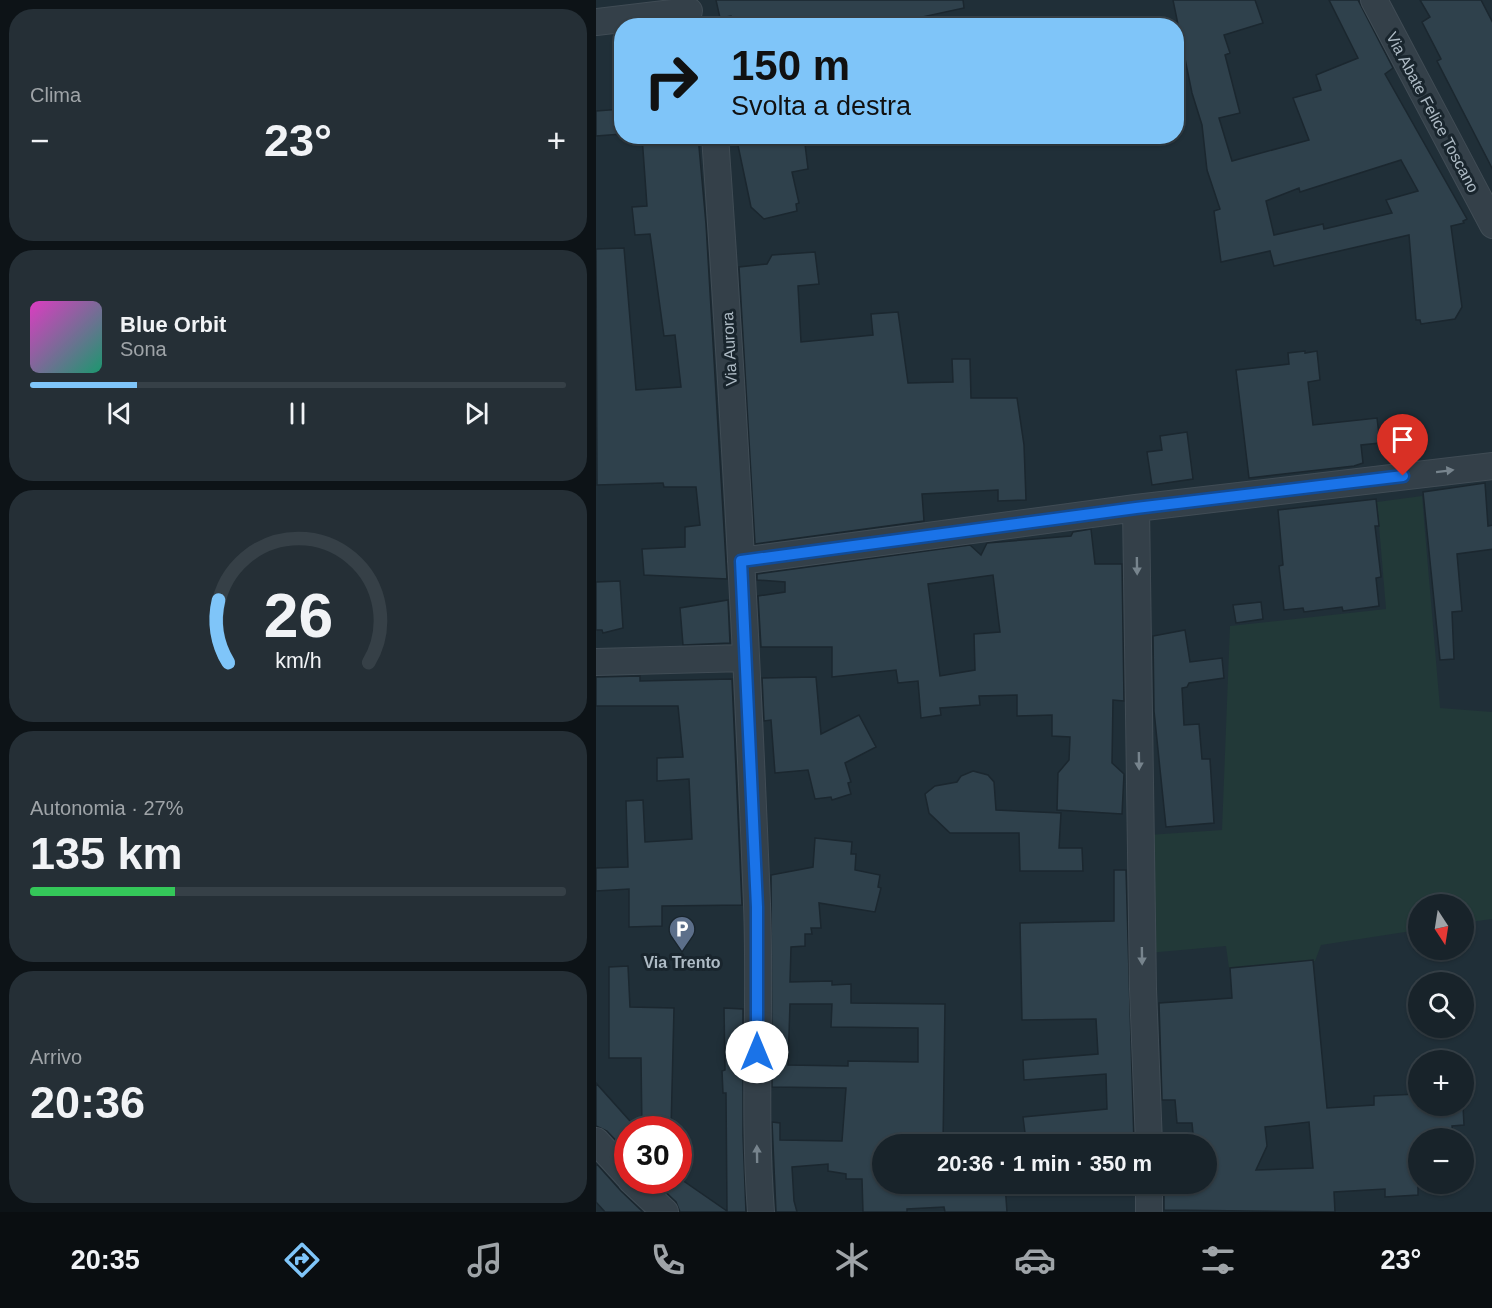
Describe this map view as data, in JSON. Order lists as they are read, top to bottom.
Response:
{
  "streets": {
    "street": ["Via Abate Felice Toscano", "Via Aurora"]
  },
  "places": {
    "parking": ["Via Trento"]
  },
  "north": "bottom",
  "page": {
    "tile": [
      "Clima",
      ["Autonomia · 27%", "135 km"],
      ["Arrivo", "20:36"]
    ],
    "turn": ["150 m", "Svolta a destra"],
    "heat": ["−", "23°", "+"],
    "song": ["Blue Orbit", "Sona"],
    "map_buttons": ["+", "−"],
    "limit": "30",
    "trip": "20:36 · 1 min · 350 m",
    "tabs": ["20:35", "23°"],
    "gauge": ["26", "km/h"]
  }
}
